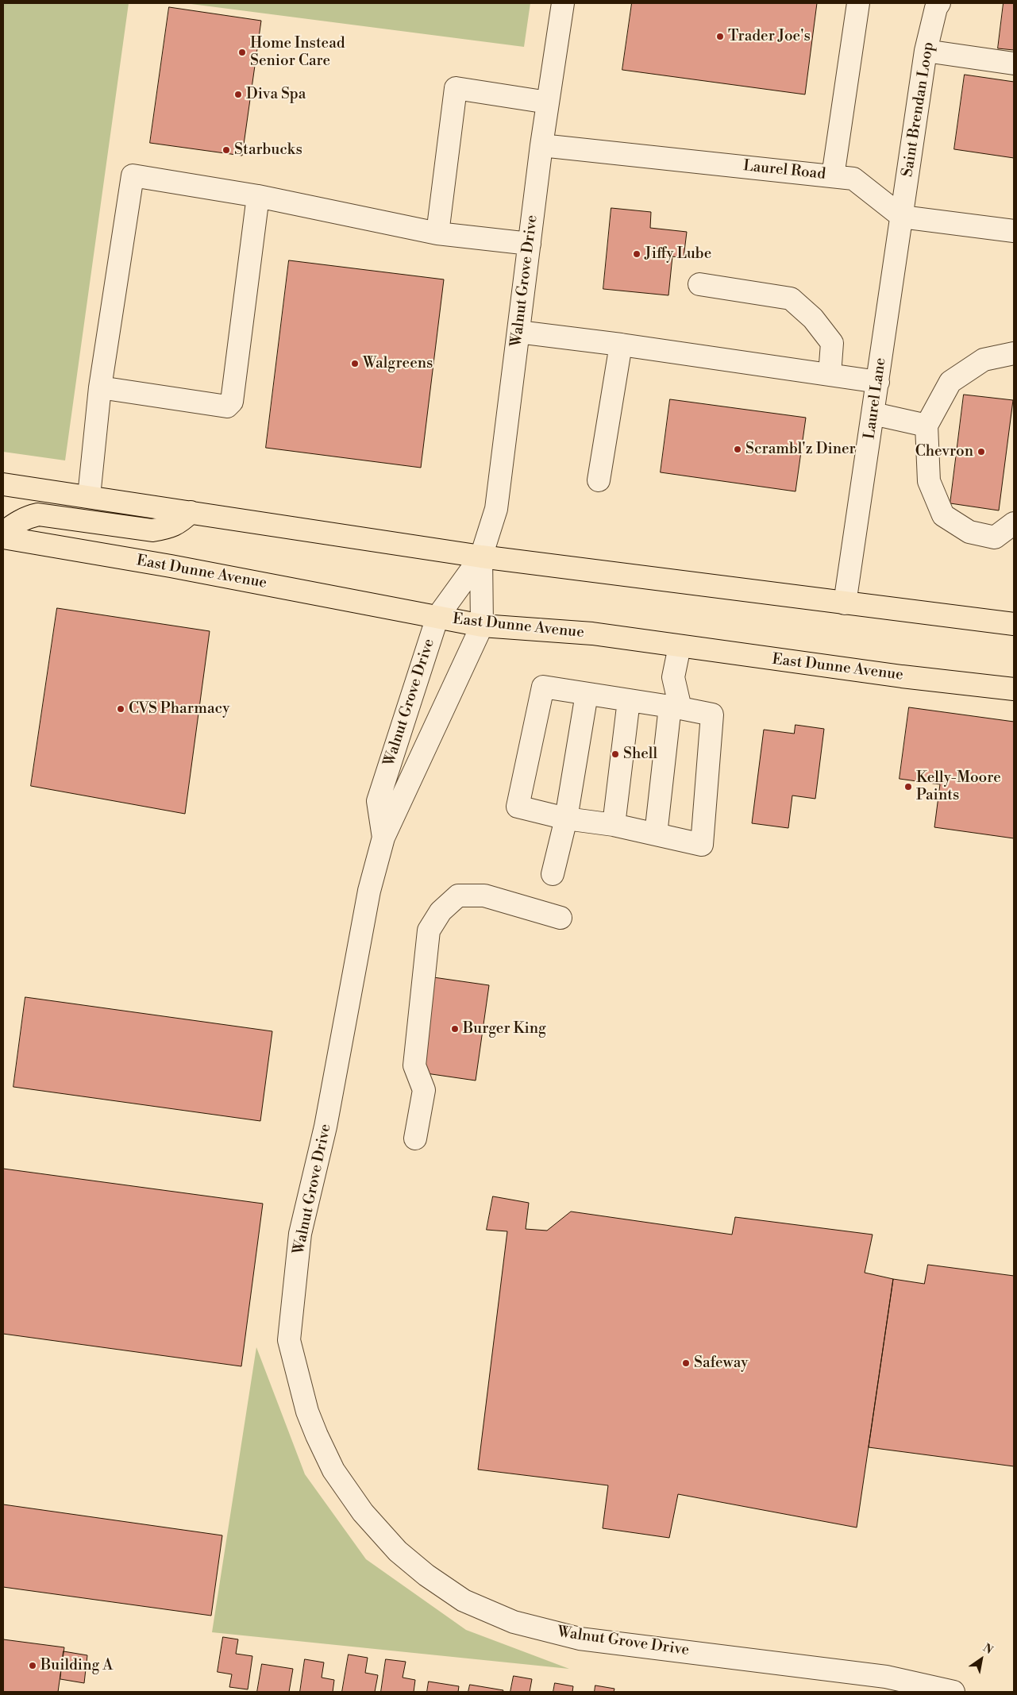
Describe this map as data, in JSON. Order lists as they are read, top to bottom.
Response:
{
  "streets": {
    "main road": ["East Dunne Avenue"],
    "street": [
      "Saint Brendan Loop",
      "Laurel Road",
      "Walnut Grove Drive",
      "Laurel Lane"
    ]
  },
  "crossings": [
    ["Saint Brendan Loop", "Laurel Road"],
    ["Saint Brendan Loop", "Laurel Lane"],
    ["Laurel Road", "Walnut Grove Drive"],
    ["Laurel Road", "Laurel Lane"],
    ["Walnut Grove Drive", "East Dunne Avenue"]
  ],
  "places": [
    "Trader Joe's",
    "Home Instead Senior Care",
    "Diva Spa",
    "Starbucks",
    "Jiffy Lube",
    "Walgreens",
    "Scrambl'z Diner",
    "Chevron",
    "CVS Pharmacy",
    "Shell",
    "Kelly-Moore Paints",
    "Burger King",
    "Safeway",
    "Building A"
  ],
  "north": "top right"
}
